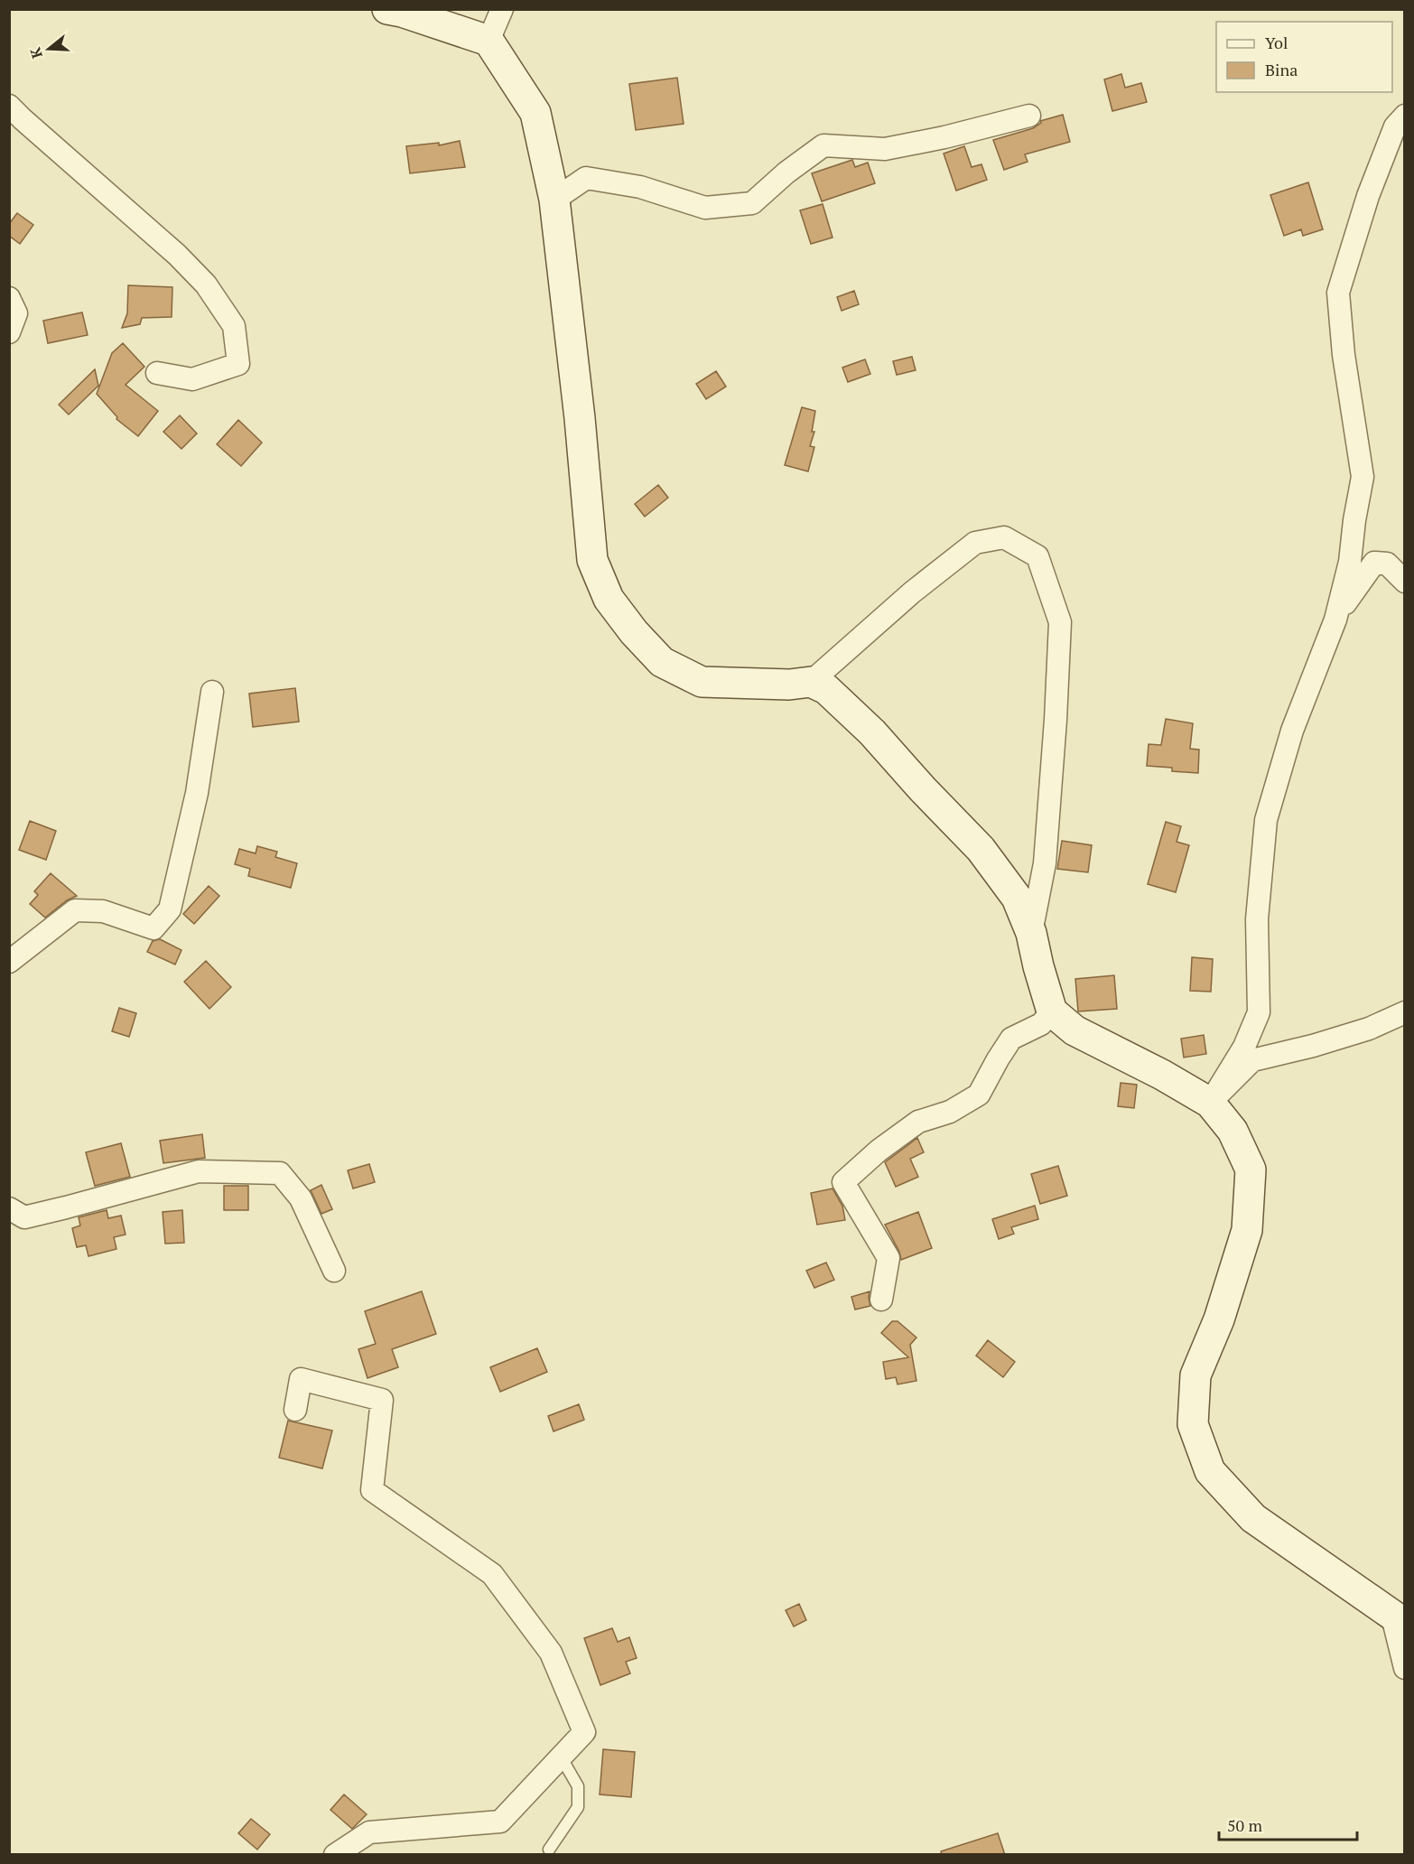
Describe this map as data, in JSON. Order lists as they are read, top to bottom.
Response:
{
  "legend": ["Yol", "Bina"],
  "scale_bar": "50 m",
  "north": "left"
}
